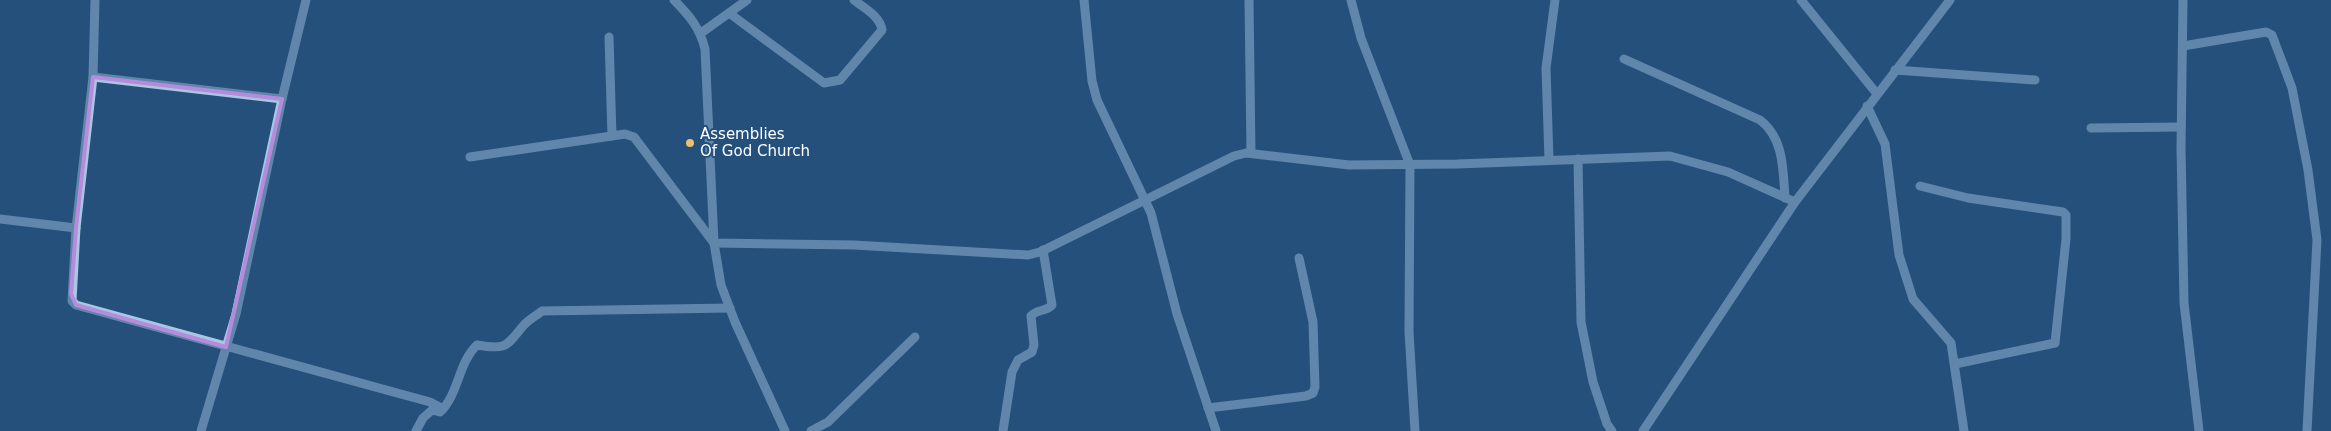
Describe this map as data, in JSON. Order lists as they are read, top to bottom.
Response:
{
  "places": ["Assemblies Of God Church"]
}
